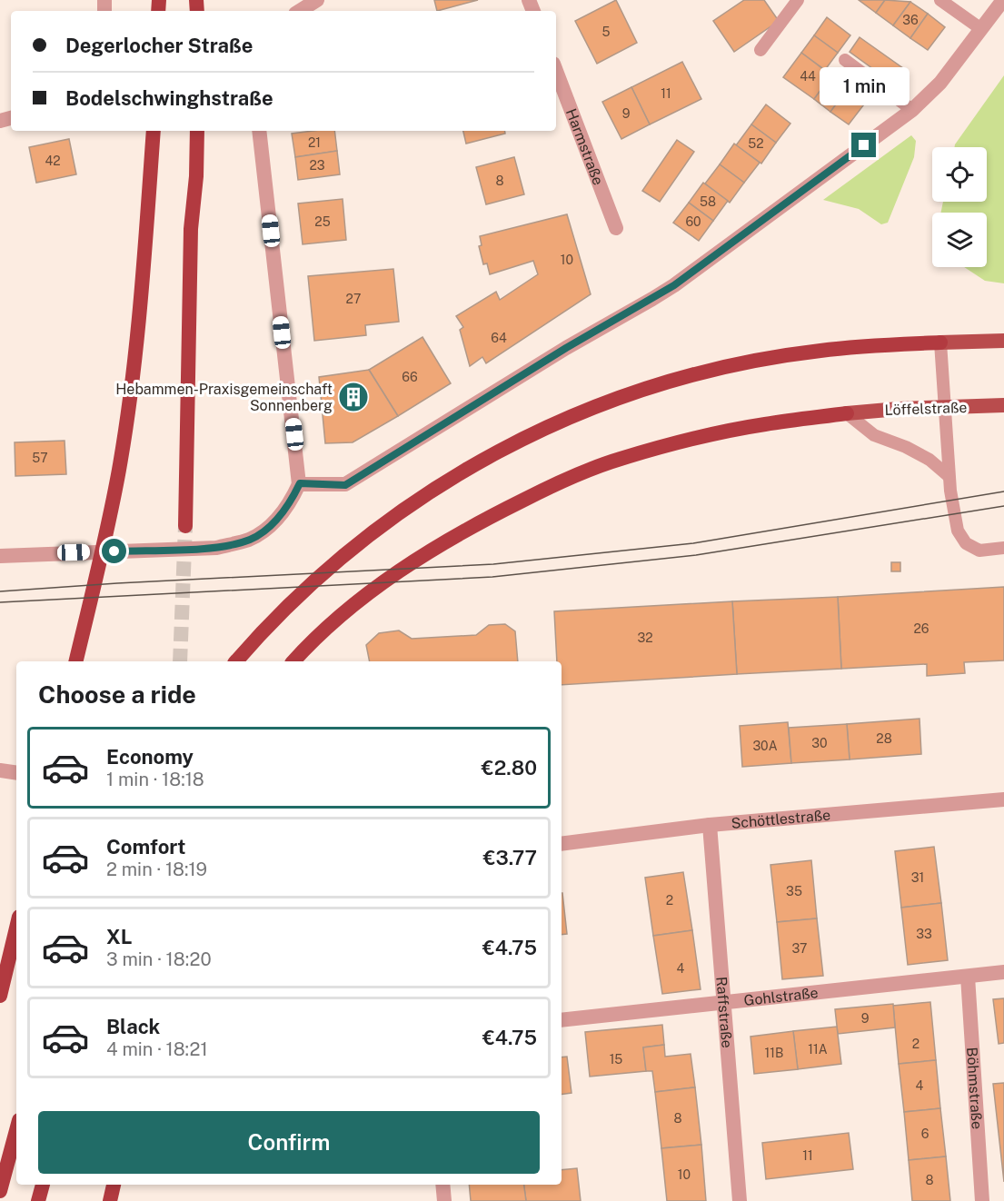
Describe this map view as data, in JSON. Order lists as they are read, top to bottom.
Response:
{
  "streets": {
    "main road": ["Löffelstraße"],
    "street": [
      "Harmstraße",
      "Schöttlestraße",
      "Gohlstraße",
      "Raffstraße",
      "Böhmstraße"
    ]
  },
  "crossings": [
    ["Schöttlestraße", "Raffstraße"],
    ["Gohlstraße", "Raffstraße"],
    ["Gohlstraße", "Böhmstraße"]
  ],
  "places": {
    "building": ["Hebammen-Praxisgemeinschaft Sonnenberg"]
  },
  "house_numbers": [
    "36",
    "5",
    "44",
    "11",
    "9",
    "21",
    "52",
    "42",
    "23",
    "8",
    "58",
    "25",
    "60",
    "10",
    "27",
    "64",
    "66",
    "57",
    "26",
    "32",
    "28",
    "30",
    "30A",
    "31",
    "35",
    "2",
    "33",
    "37",
    "4",
    "9",
    "2",
    "11A",
    "11B",
    "15",
    "4",
    "8",
    "6",
    "11",
    "10",
    "8"
  ],
  "page": {
    "banner": ["Degerlocher Straße", "Bodelschwinghstraße"],
    "bubble": "1 min",
    "heading": "Choose a ride",
    "list": [
      {
        "name": "Economy",
        "note": "1 min · 18:18",
        "value": "€2.80"
      },
      {
        "name": "Comfort",
        "note": "2 min · 18:19",
        "value": "€3.77"
      },
      {
        "name": "XL",
        "note": "3 min · 18:20",
        "value": "€4.75"
      },
      {
        "name": "Black",
        "note": "4 min · 18:21",
        "value": "€4.75"
      }
    ],
    "buttons": "Confirm"
  }
}
